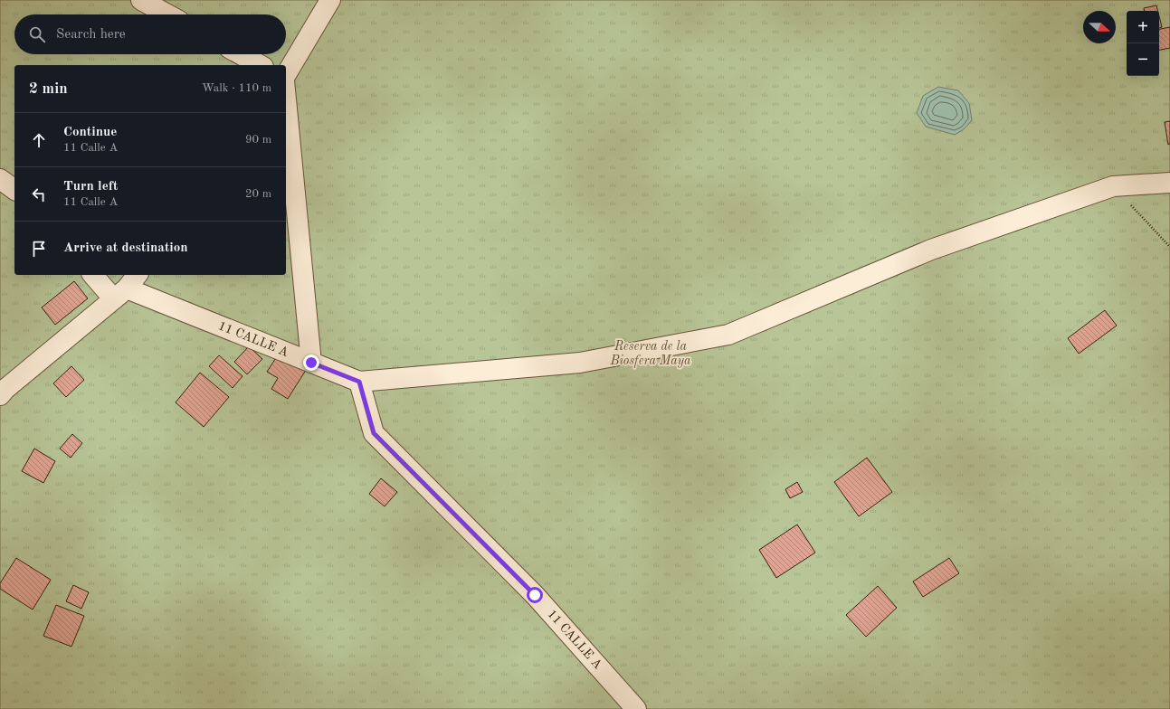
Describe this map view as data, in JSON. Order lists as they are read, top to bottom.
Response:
{
  "streets": {
    "street": ["11 CALLE A"]
  },
  "parks": ["Reserva de la Biosfera Maya"],
  "north": "right",
  "page": {
    "map_buttons": ["+", "−"],
    "search": "Search here",
    "heading": ["2 min", "Walk · 110 m"],
    "list": [
      ["Continue", "11 Calle A", "90 m"],
      ["Turn left", "11 Calle A", "20 m"],
      "Arrive at destination"
    ]
  }
}
